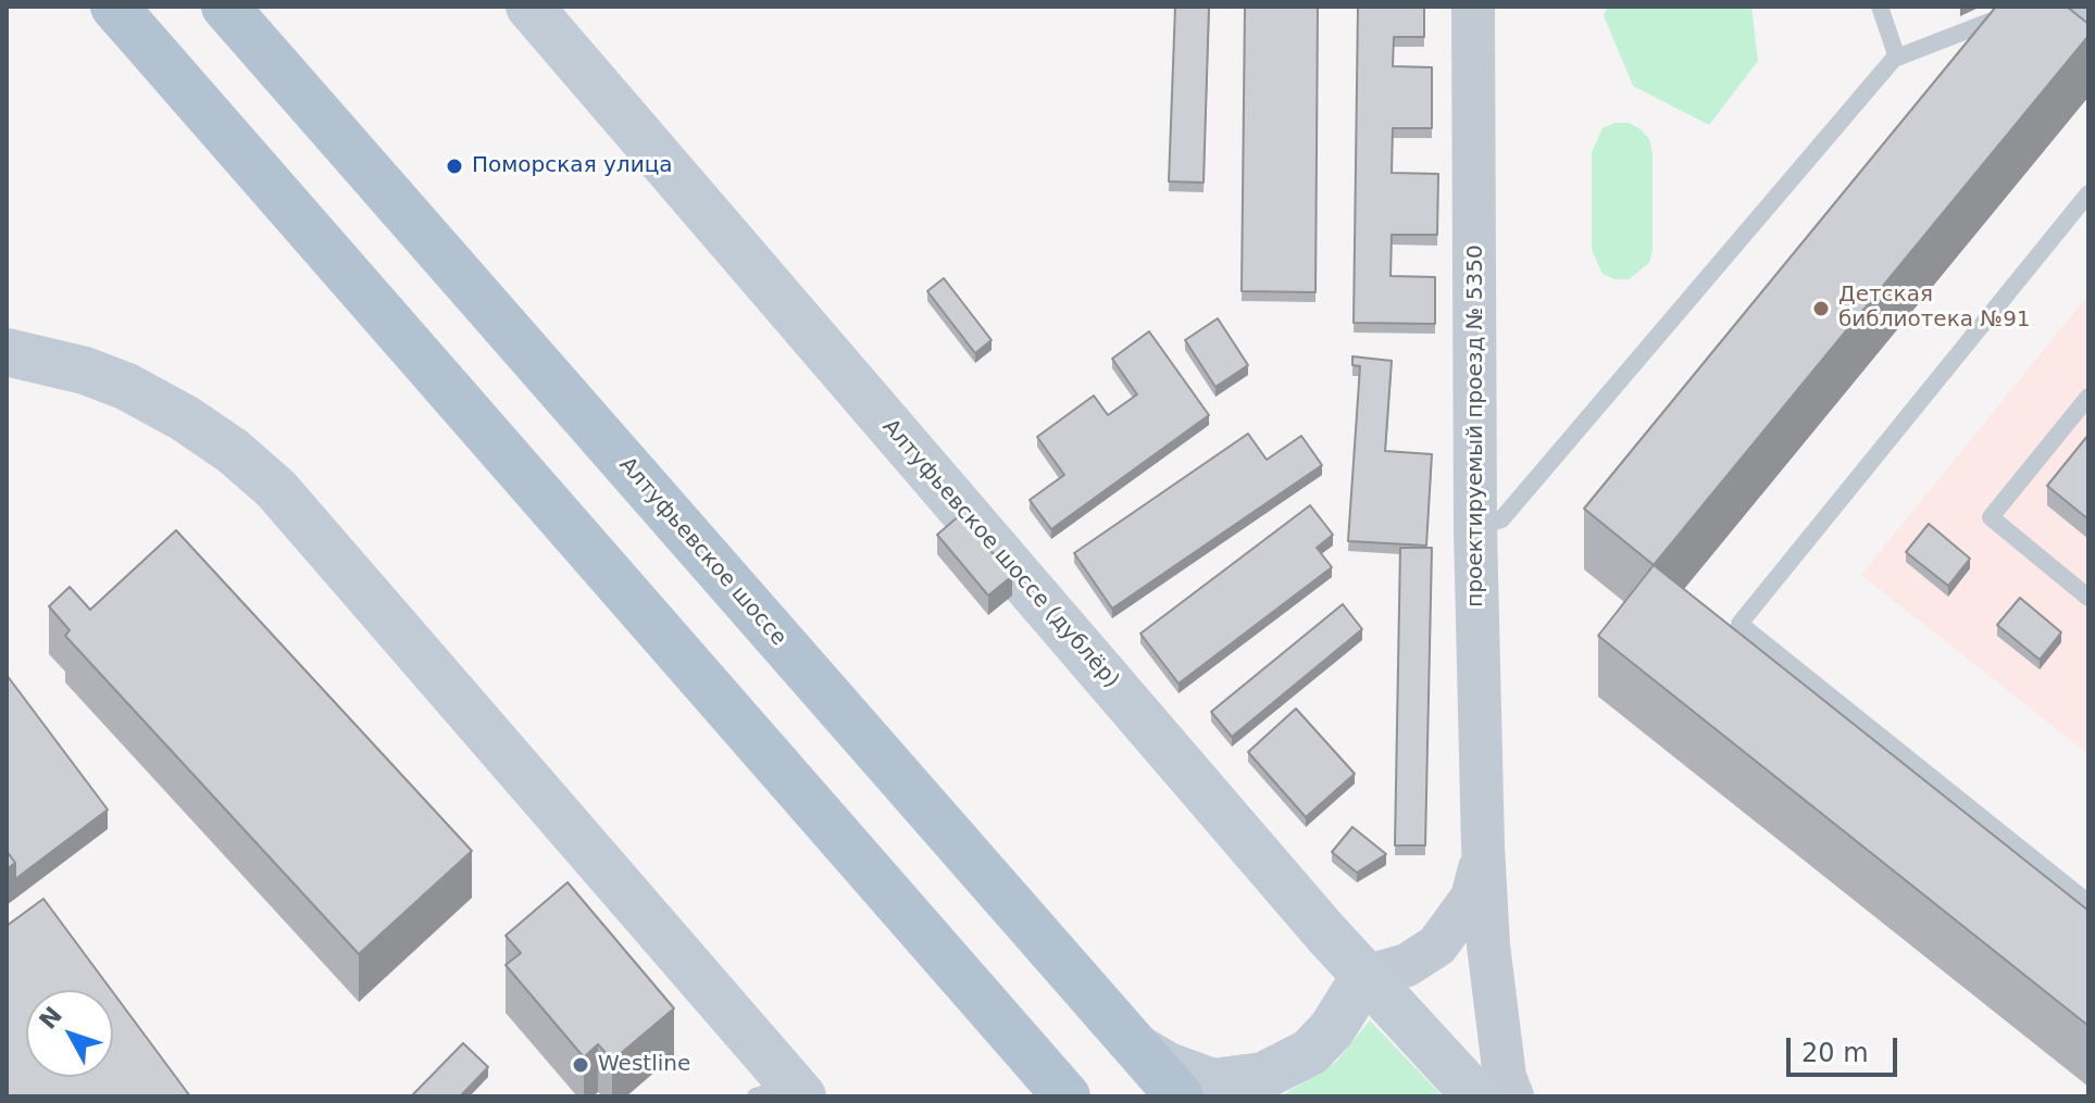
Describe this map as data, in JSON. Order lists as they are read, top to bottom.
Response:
{
  "streets": {
    "main road": ["Алтуфьевское шоссе", "Алтуфьевское шоссе (дублёр)"],
    "street": ["проектируемый проезд № 5350"]
  },
  "crossings": [
    ["проектируемый проезд № 5350", "Алтуфьевское шоссе (дублёр)"]
  ],
  "places": ["Поморская улица", "Детская библиотека №91", "Westline"],
  "scale_bar": "20 m",
  "north": "top left"
}
